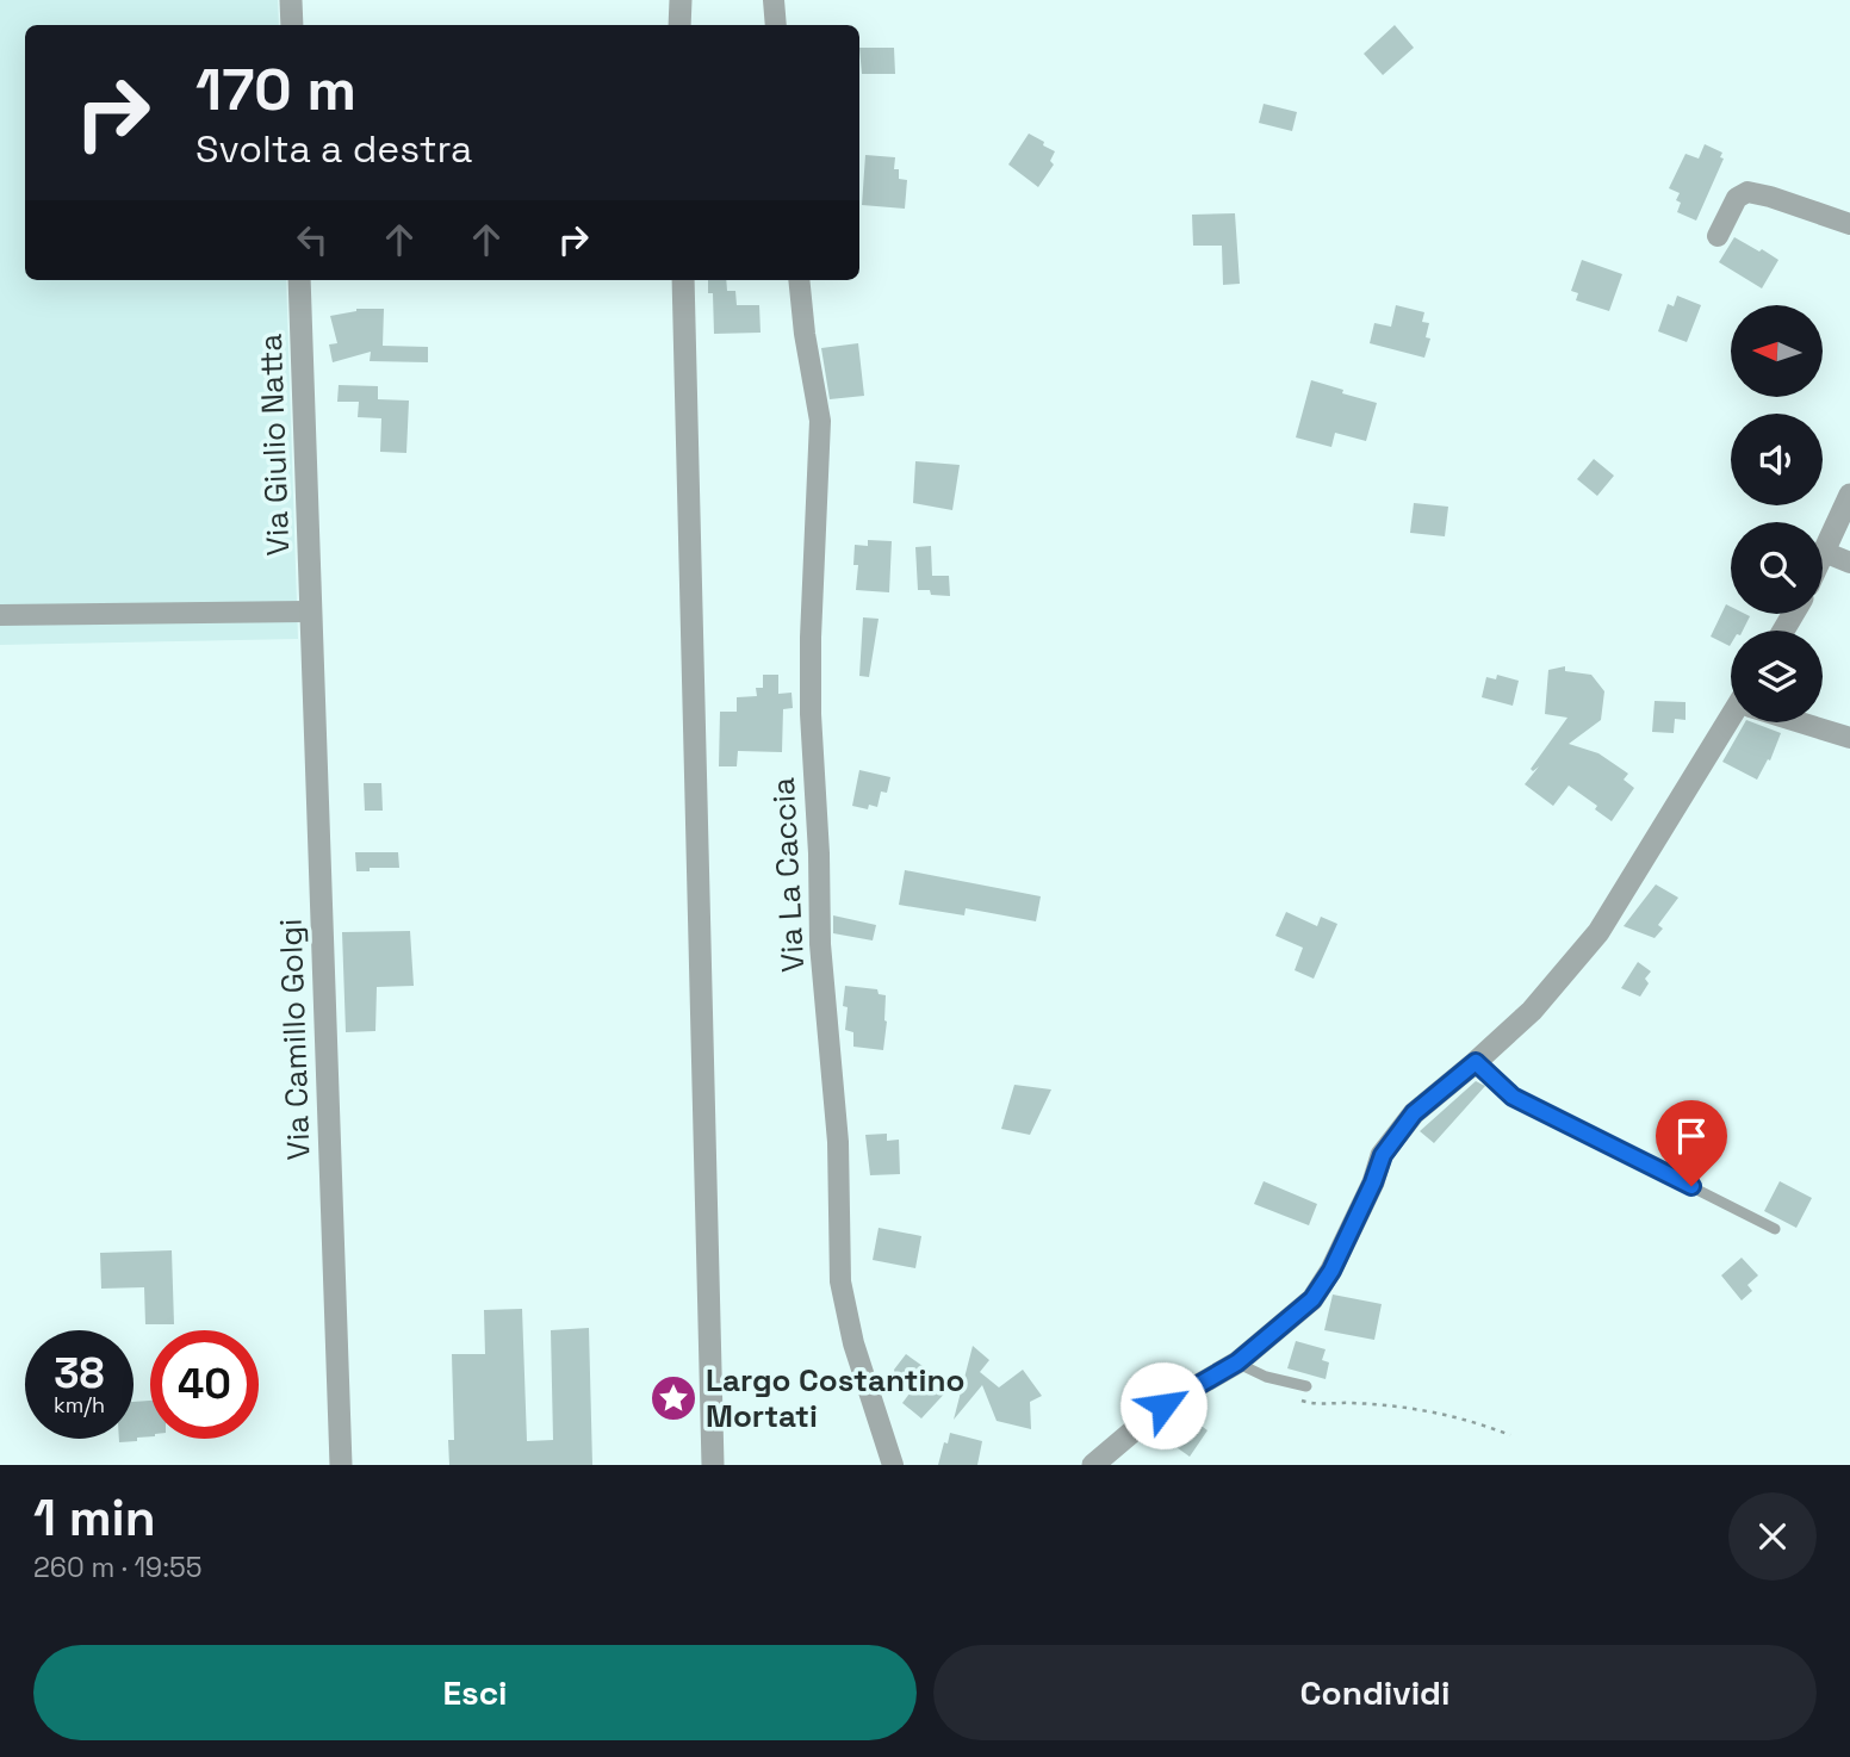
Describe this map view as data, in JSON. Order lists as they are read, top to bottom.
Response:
{
  "streets": {
    "street": ["Via Giulio Natta", "Via La Caccia", "Via Camillo Golgi"]
  },
  "crossings": [
    ["Via Giulio Natta", "Via Camillo Golgi"]
  ],
  "places": {
    "place": ["Largo Costantino Mortati"]
  },
  "north": "left",
  "page": {
    "turn": ["170 m", "Svolta a destra"],
    "speed": "38 km/h",
    "limit": "40",
    "heading": ["1 min", "260 m · 19:55"],
    "buttons": ["Esci", "Condividi"]
  }
}
